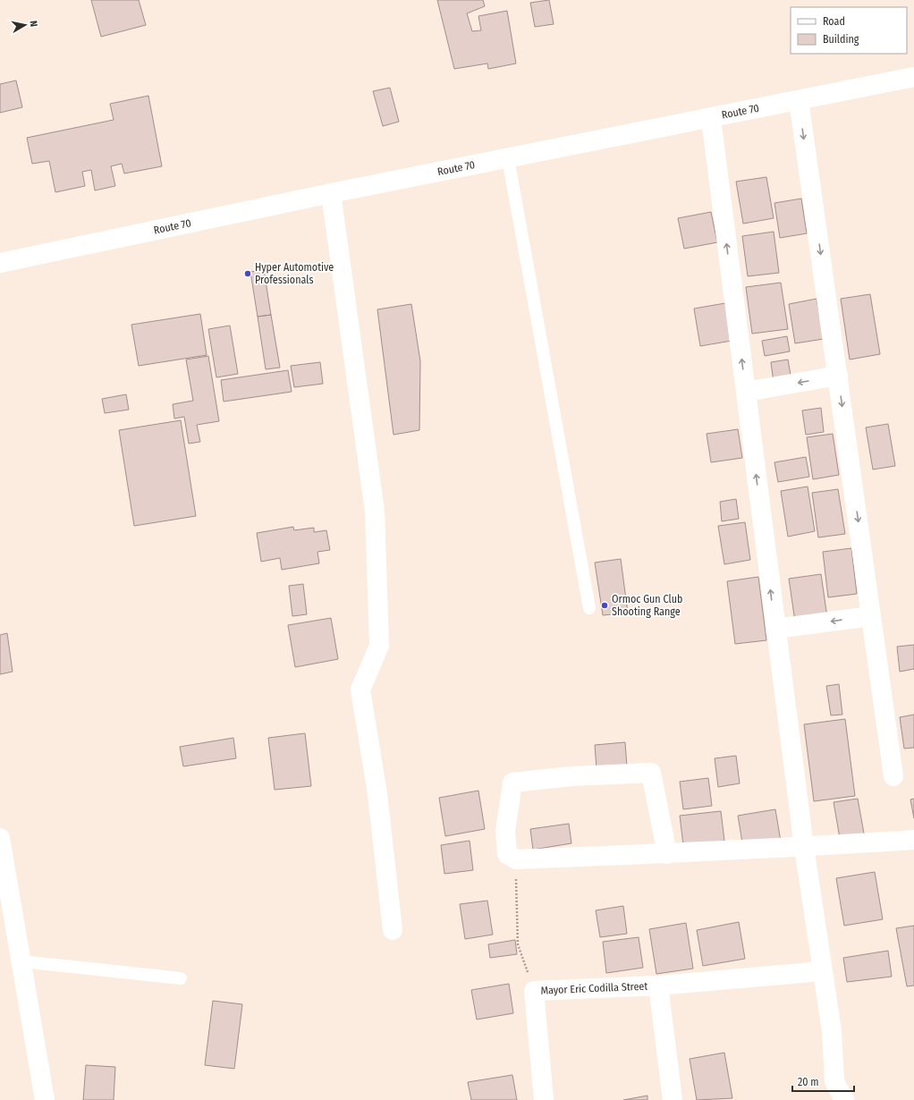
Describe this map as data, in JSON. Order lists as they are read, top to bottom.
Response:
{
  "streets": {
    "main road": ["Route 70", "Mayor Eric Codilla Street"]
  },
  "places": ["Hyper Automotive Professionals", "Ormoc Gun Club Shooting Range"],
  "legend": ["Road", "Building"],
  "scale_bar": "20 m",
  "north": "right"
}
